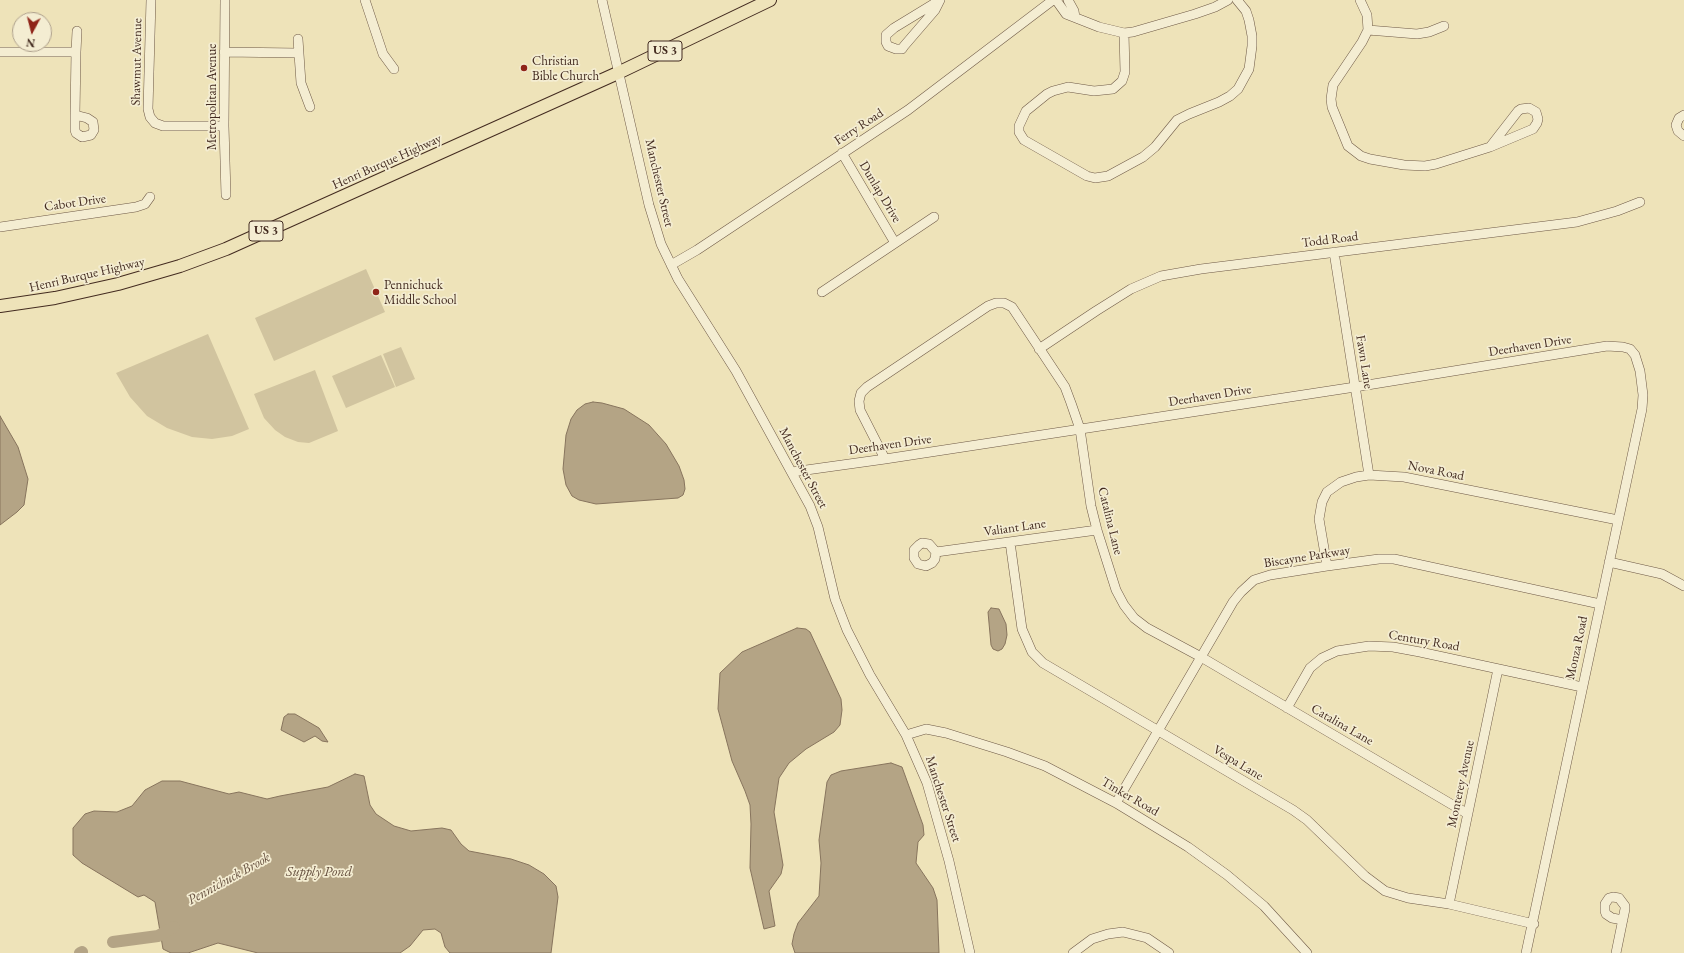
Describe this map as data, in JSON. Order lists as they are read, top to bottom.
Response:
{
  "streets": {
    "main road": ["US 3", "Henri Burque Highway"],
    "street": [
      "Shawmut Avenue",
      "Metropolitan Avenue",
      "Ferry Road",
      "Manchester Street",
      "Dunlap Drive",
      "Cabot Drive",
      "Todd Road",
      "Deerhaven Drive",
      "Fawn Lane",
      "Nova Road",
      "Catalina Lane",
      "Valiant Lane",
      "Biscayne Parkway",
      "Century Road",
      "Monza Road",
      "Vespa Lane",
      "Monterey Avenue",
      "Tinker Road"
    ]
  },
  "crossings": [
    ["Shawmut Avenue", "Metropolitan Avenue"],
    ["Ferry Road", "Manchester Street"],
    ["Ferry Road", "Dunlap Drive"],
    ["Henri Burque Highway", "Manchester Street"],
    ["Manchester Street", "Deerhaven Drive"],
    ["Manchester Street", "Tinker Road"],
    ["Todd Road", "Fawn Lane"],
    ["Todd Road", "Catalina Lane"],
    ["Deerhaven Drive", "Fawn Lane"],
    ["Deerhaven Drive", "Catalina Lane"],
    ["Deerhaven Drive", "Monza Road"],
    ["Fawn Lane", "Nova Road"],
    ["Nova Road", "Biscayne Parkway"],
    ["Nova Road", "Monza Road"],
    ["Catalina Lane", "Valiant Lane"],
    ["Catalina Lane", "Biscayne Parkway"],
    ["Catalina Lane", "Century Road"],
    ["Catalina Lane", "Monterey Avenue"],
    ["Valiant Lane", "Vespa Lane"],
    ["Biscayne Parkway", "Monza Road"],
    ["Biscayne Parkway", "Vespa Lane"],
    ["Biscayne Parkway", "Tinker Road"],
    ["Century Road", "Monza Road"],
    ["Century Road", "Monterey Avenue"],
    ["Monza Road", "Vespa Lane"],
    ["Vespa Lane", "Monterey Avenue"]
  ],
  "water": ["Supply Pond", "Pennichuck Brook"],
  "places": ["Christian Bible Church", "Pennichuck Middle School"],
  "north": "bottom"
}
